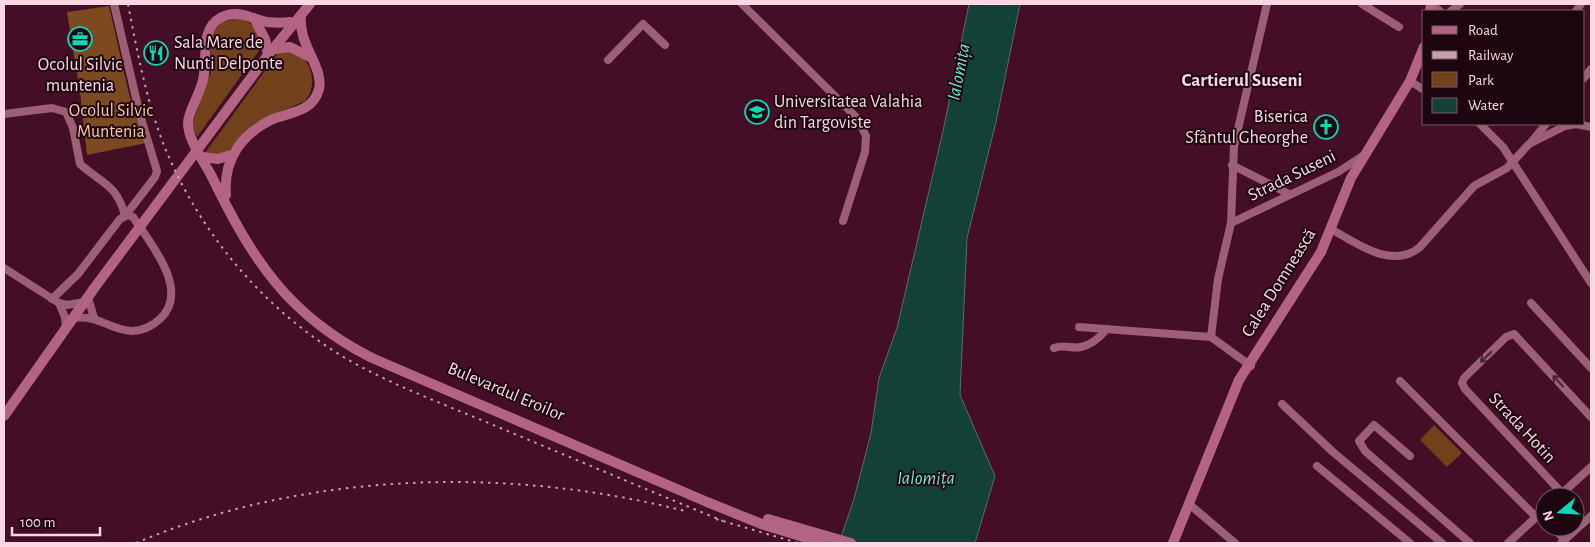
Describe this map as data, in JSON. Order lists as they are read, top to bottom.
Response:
{
  "streets": {
    "main road": ["Calea Domnească", "Bulevardul Eroilor"],
    "street": ["Strada Suseni", "Strada Hotin"]
  },
  "crossings": [
    ["Strada Suseni", "Calea Domnească"]
  ],
  "districts": ["Cartierul Suseni"],
  "water": ["Ialomița"],
  "parks": ["Ocolul Silvic Muntenia"],
  "places": {
    "office": ["Ocolul Silvic muntenia"],
    "restaurant": ["Sala Mare de Nunti Delponte"],
    "school or university": ["Universitatea Valahia din Targoviste"],
    "church": ["Biserica Sfântul Gheorghe"]
  },
  "legend": [
    "Road",
    "Railway",
    "Park",
    "Water"
  ],
  "scale_bar": "100 m",
  "north": "left"
}
